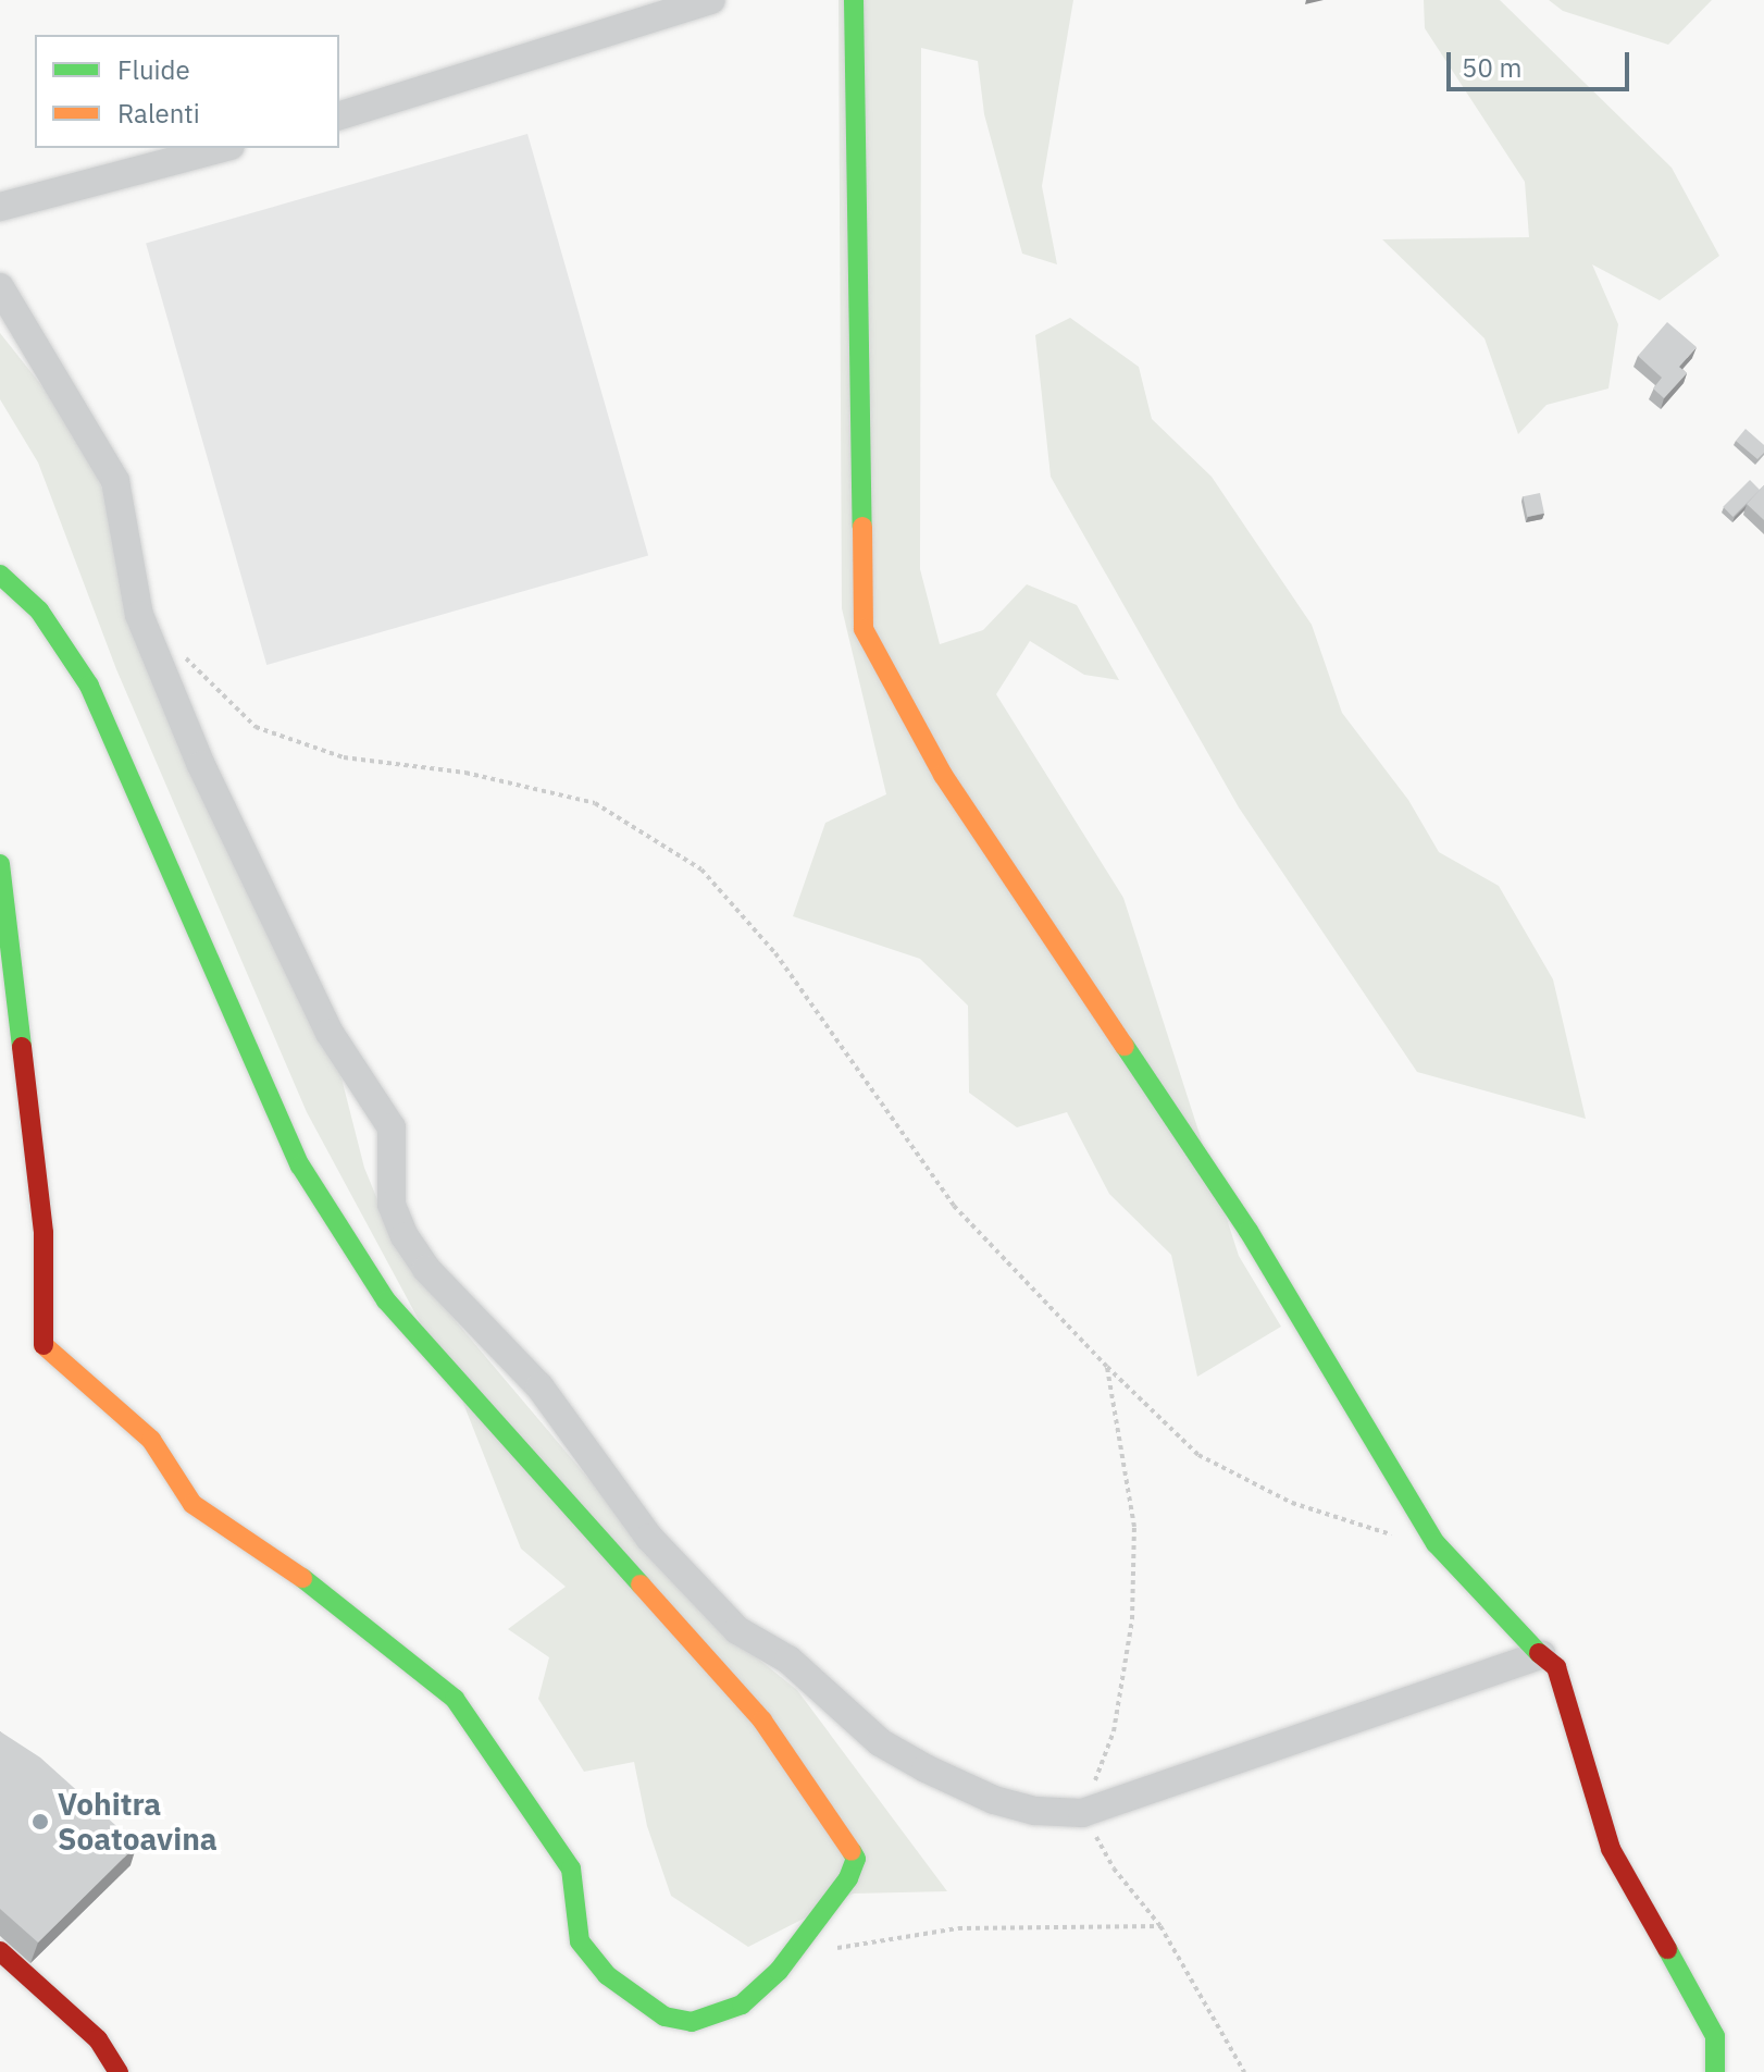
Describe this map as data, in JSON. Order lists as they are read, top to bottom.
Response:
{
  "places": ["Vohitra Soatoavina"],
  "legend": ["Fluide", "Ralenti"],
  "scale_bar": "50 m"
}
